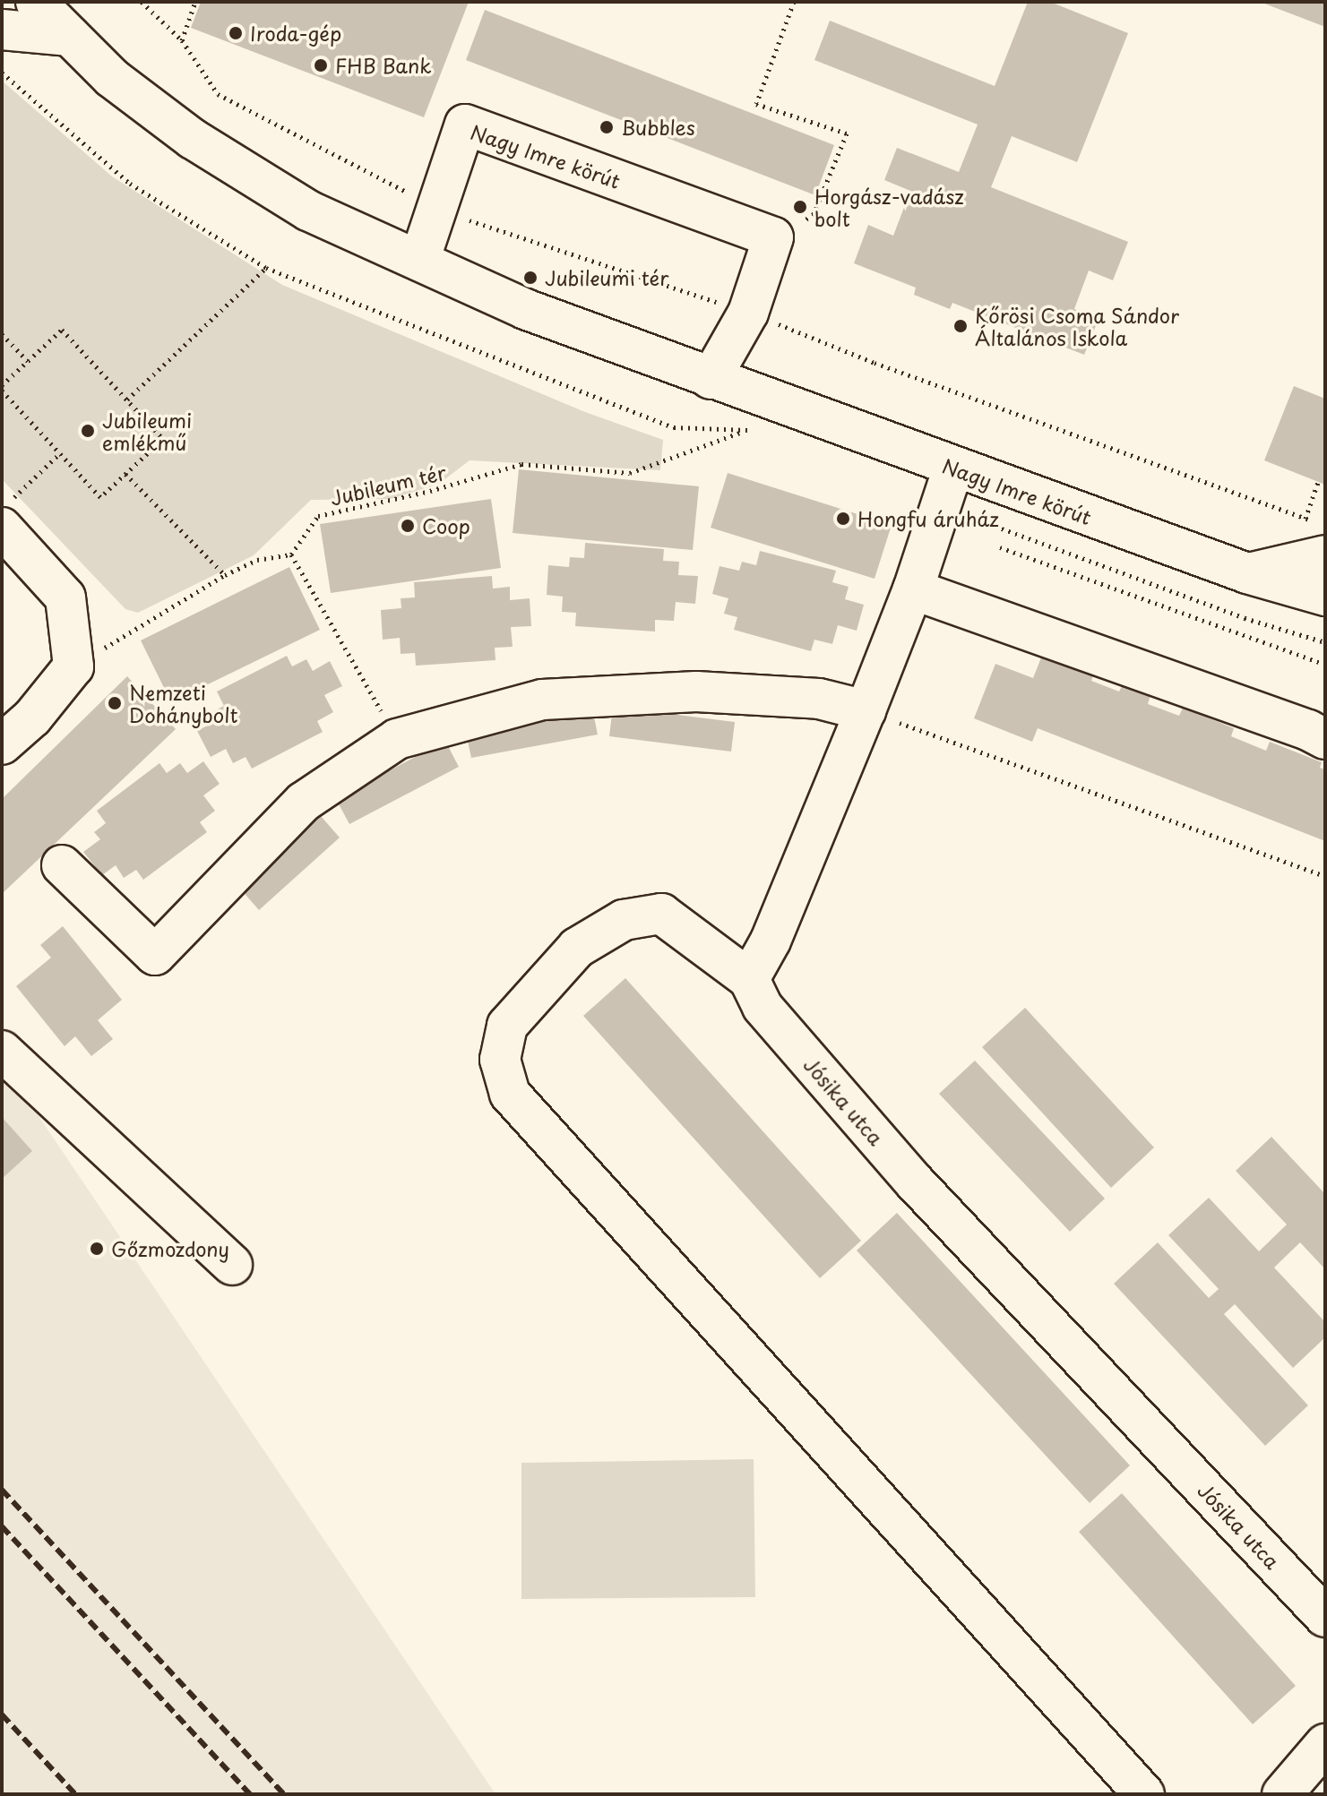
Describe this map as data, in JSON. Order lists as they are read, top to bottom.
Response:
{
  "streets": {
    "street": ["Nagy Imre körút", "Jósika utca"],
    "path": ["Jubileum tér"]
  },
  "places": [
    "Iroda-gép",
    "FHB Bank",
    "Bubbles",
    "Horgász-vadász bolt",
    "Jubileumi tér",
    "Kőrösi Csoma Sándor Általános Iskola",
    "Jubileumi emlékmű",
    "Hongfu áruház",
    "Coop",
    "Nemzeti Dohánybolt",
    "Gőzmozdony"
  ]
}
